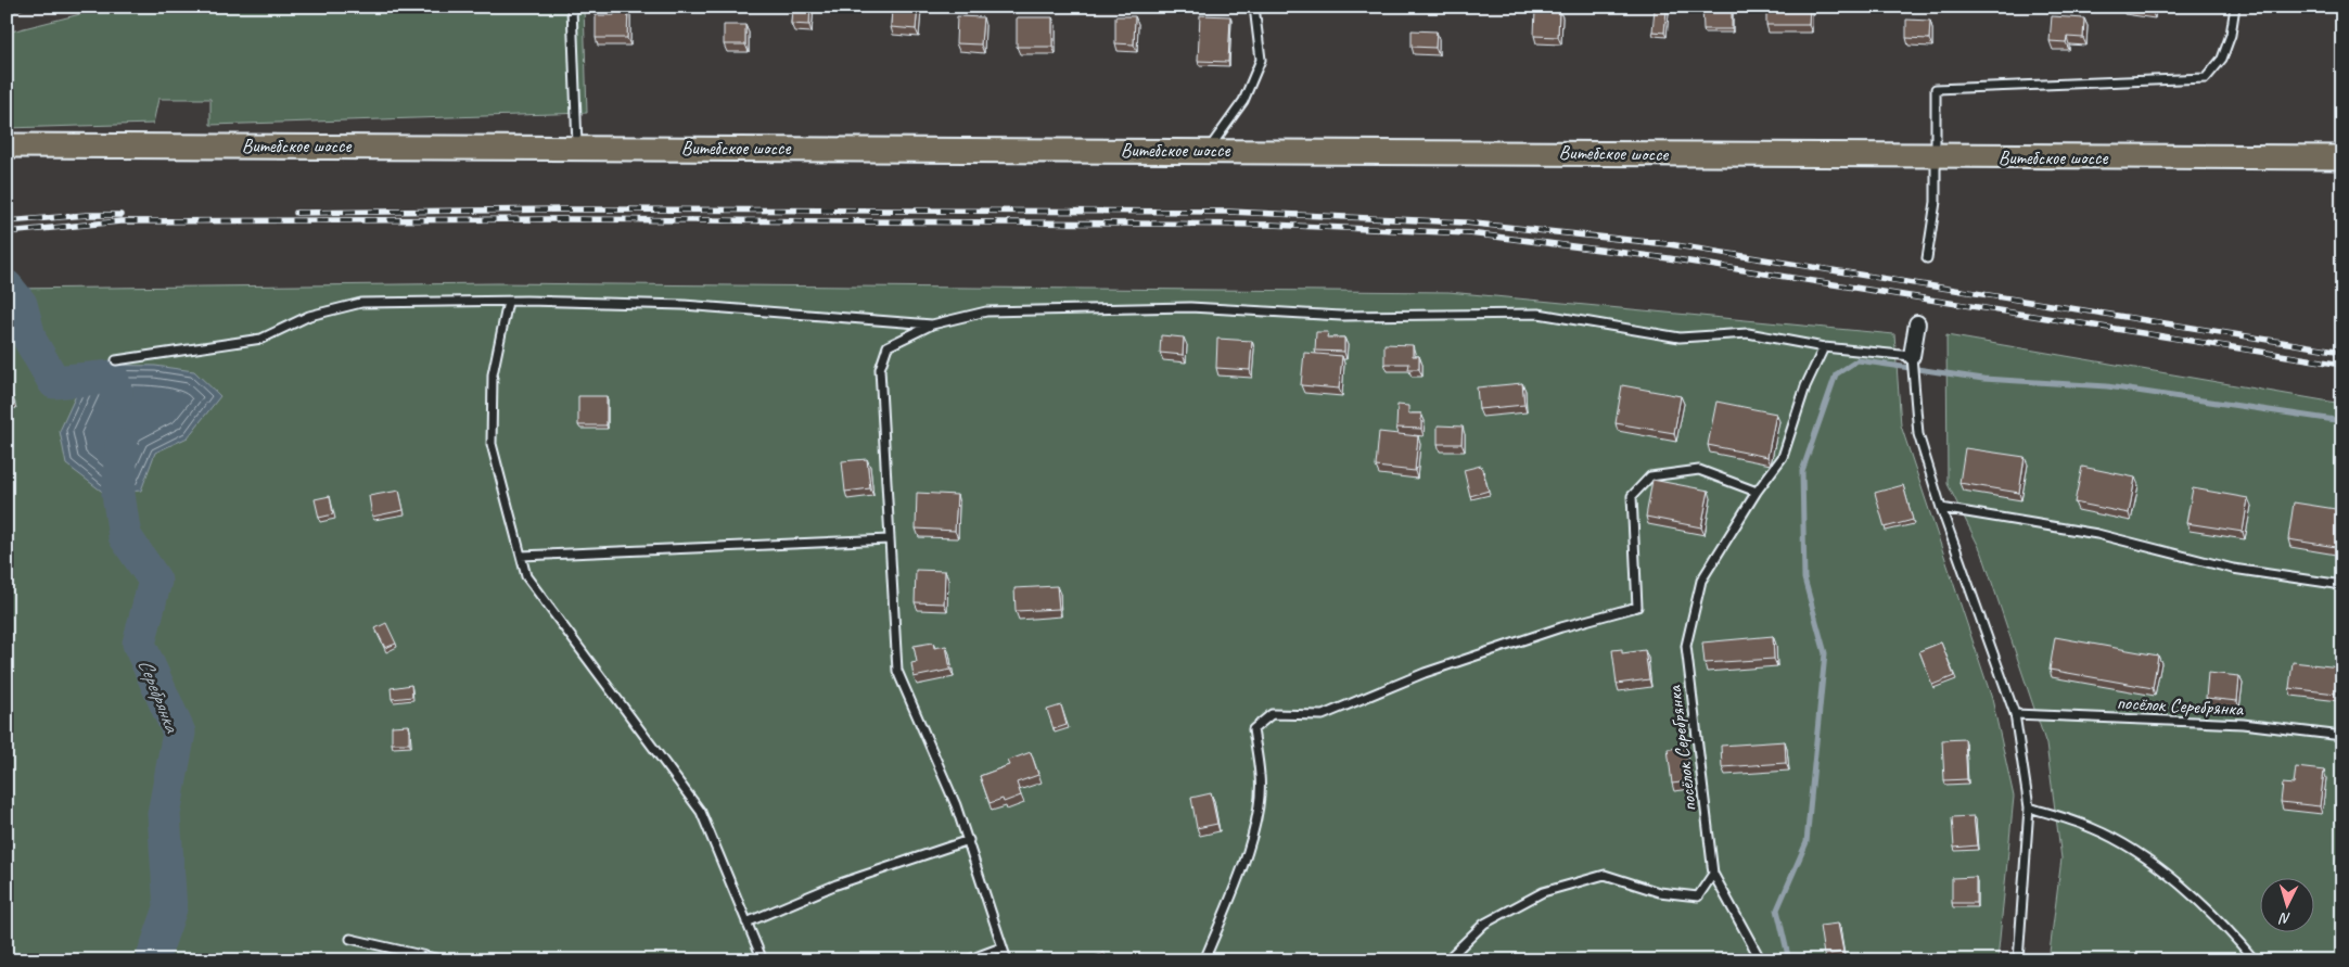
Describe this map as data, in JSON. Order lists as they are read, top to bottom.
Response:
{
  "streets": {
    "main road": ["Витебское шоссе"],
    "lane": ["посёлок Серебрянка"]
  },
  "water": ["Серебрянка"],
  "north": "bottom"
}
